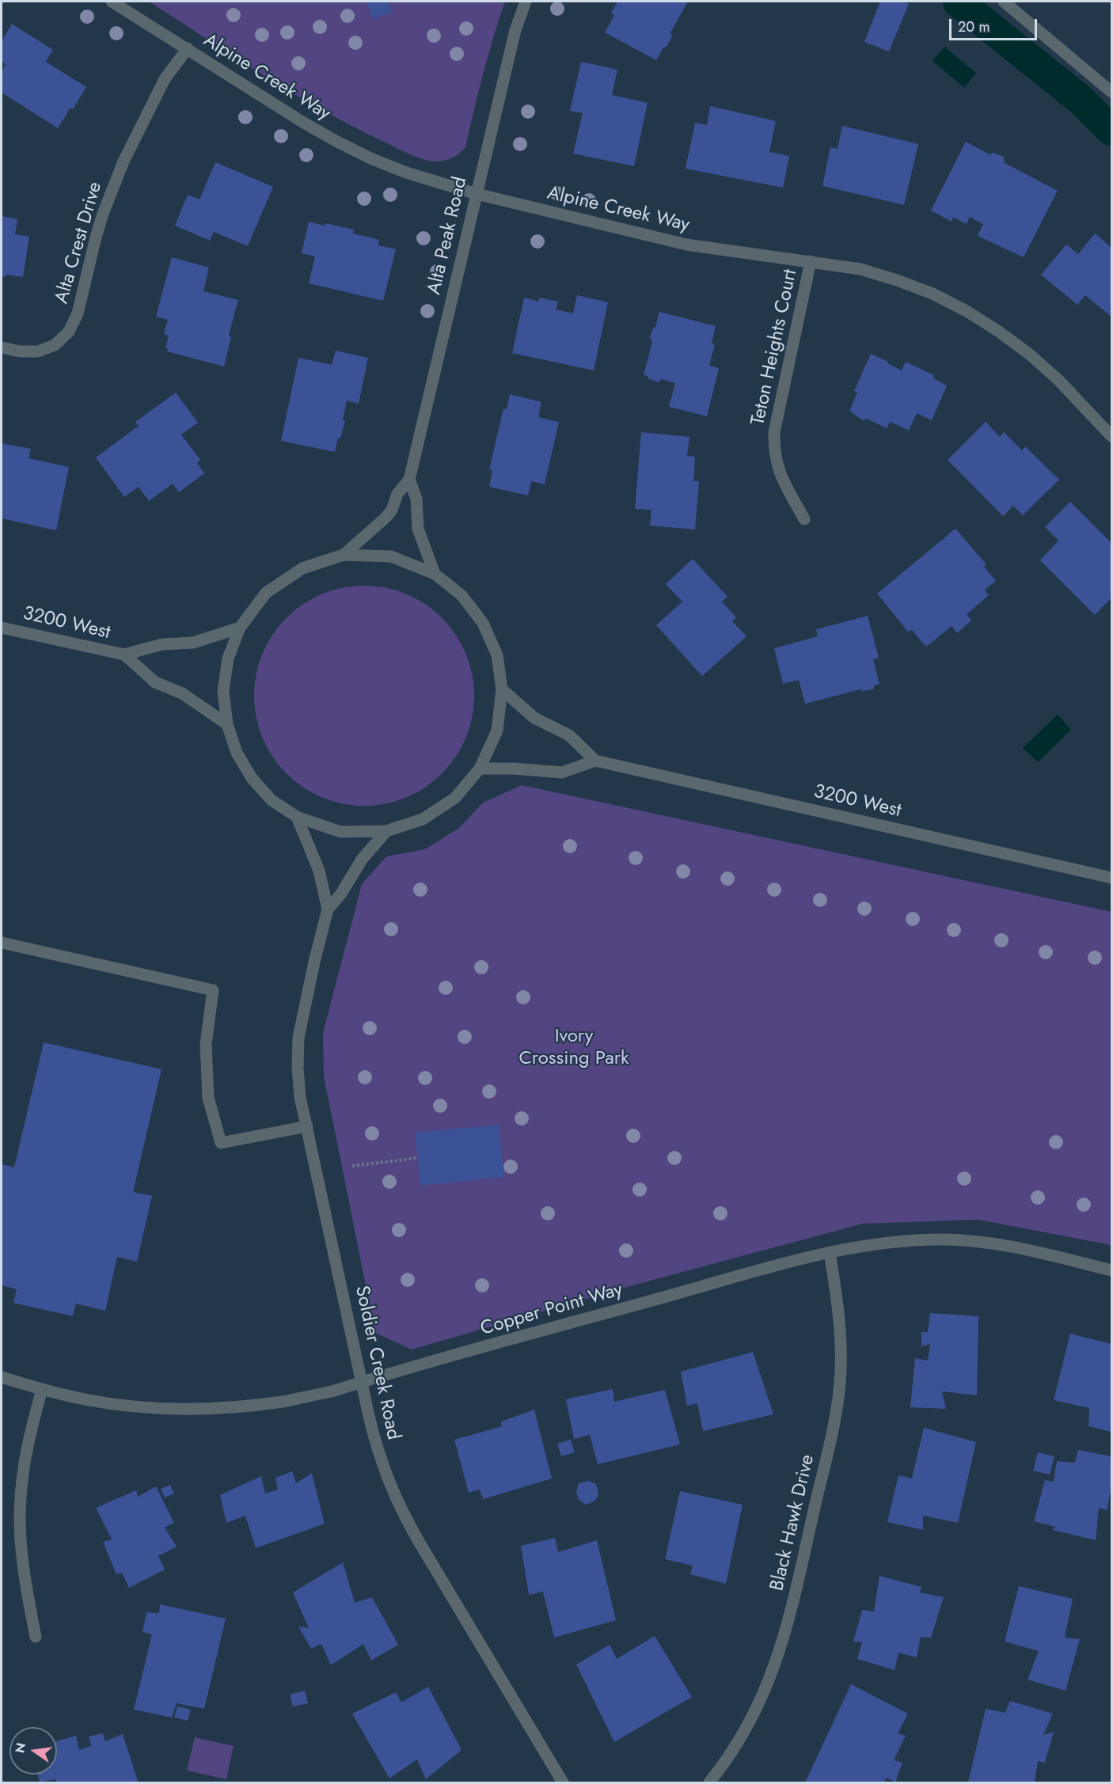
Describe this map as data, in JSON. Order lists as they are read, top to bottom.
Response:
{
  "streets": {
    "street": [
      "Alpine Creek Way",
      "Alta Peak Road",
      "Alta Crest Drive",
      "Teton Heights Court",
      "3200 West",
      "Copper Point Way",
      "Soldier Creek Road",
      "Black Hawk Drive"
    ]
  },
  "crossings": [
    ["Alpine Creek Way", "Alta Peak Road"],
    ["Alpine Creek Way", "Alta Crest Drive"],
    ["Alpine Creek Way", "Teton Heights Court"],
    ["Copper Point Way", "Soldier Creek Road"],
    ["Copper Point Way", "Black Hawk Drive"]
  ],
  "parks": ["Ivory Crossing Park"],
  "scale_bar": "20 m",
  "north": "left"
}
